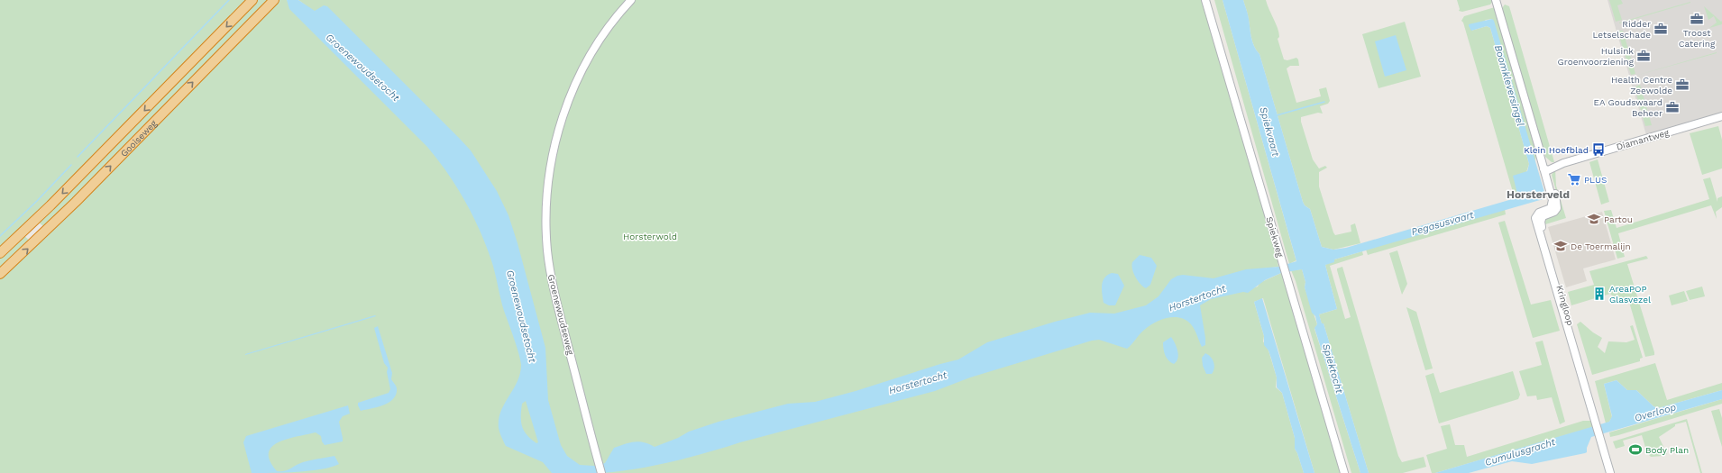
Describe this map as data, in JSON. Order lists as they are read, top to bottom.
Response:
{
  "streets": {
    "highway": ["Gooiseweg"],
    "street": [
      "Diamantweg",
      "Spiekweg",
      "Kringloop",
      "Groenewoudseweg"
    ]
  },
  "crossings": [
    ["Diamantweg", "Kringloop"]
  ],
  "districts": ["Horsterveld"],
  "water": [
    "Groenewoudsetocht",
    "Boomkleversingel",
    "Spiekvaart",
    "Pegasusvaart",
    "Horstertocht",
    "Spiektocht",
    "Overloop",
    "Cumulusgracht"
  ],
  "parks": ["Horsterwold"],
  "places": {
    "office": [
      "Troost Catering",
      "Ridder Letselschade",
      "Hulsink Groenvoorziening",
      "Health Centre Zeewolde",
      "EA Goudswaard Beheer"
    ],
    "bus stop": ["Klein Hoefblad"],
    "supermarket": ["PLUS"],
    "school or university": ["Partou", "De Toermalijn"],
    "building": ["AreaPOP Glasvezel"],
    "sports": ["Body Plan"]
  }
}
